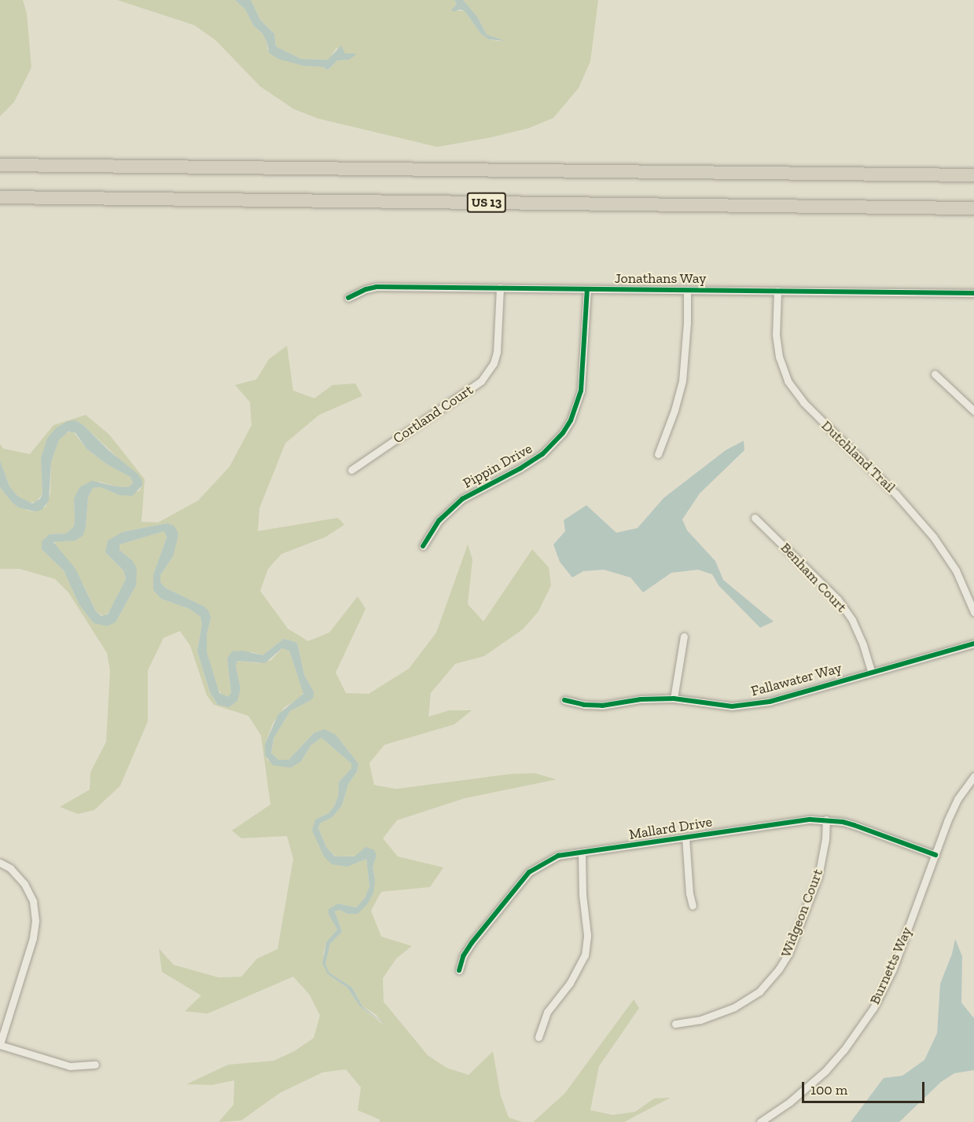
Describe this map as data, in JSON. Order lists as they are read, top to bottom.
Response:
{
  "streets": {
    "highway": ["US 13"],
    "street": [
      "Jonathans Way",
      "Cortland Court",
      "Dutchland Trail",
      "Pippin Drive",
      "Benham Court",
      "Fallawater Way",
      "Mallard Drive",
      "Widgeon Court",
      "Burnetts Way"
    ]
  },
  "crossings": [
    ["Jonathans Way", "Cortland Court"],
    ["Jonathans Way", "Dutchland Trail"],
    ["Jonathans Way", "Pippin Drive"],
    ["Benham Court", "Fallawater Way"],
    ["Mallard Drive", "Widgeon Court"],
    ["Mallard Drive", "Burnetts Way"]
  ],
  "scale_bar": "100 m"
}
